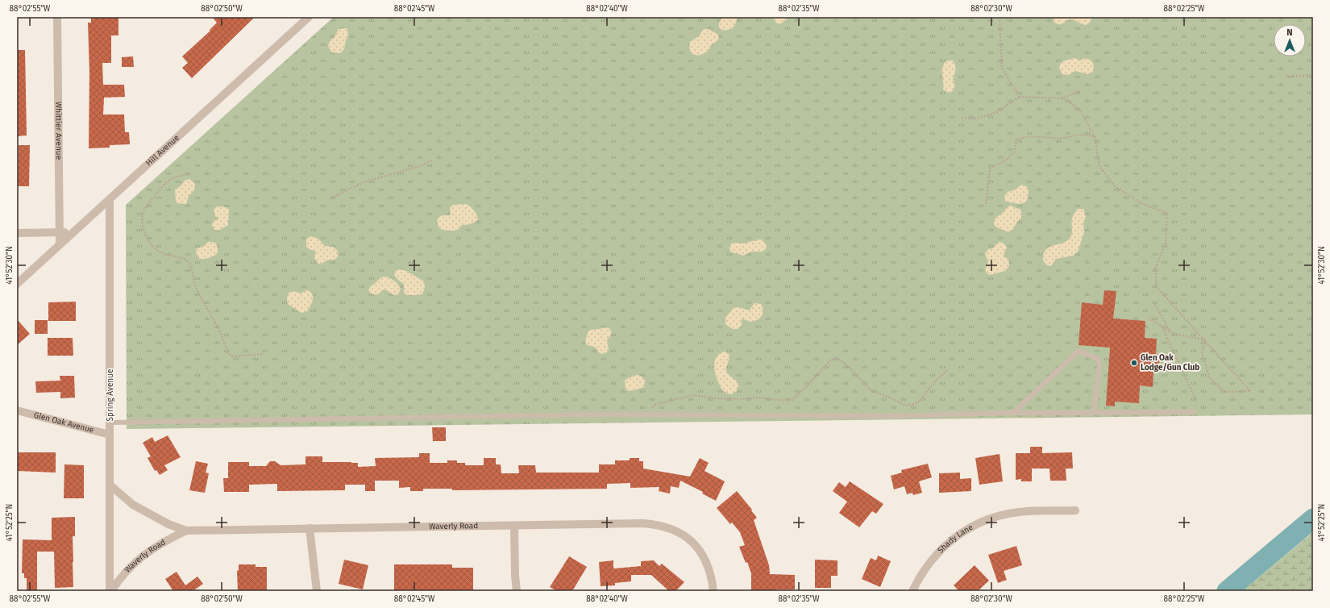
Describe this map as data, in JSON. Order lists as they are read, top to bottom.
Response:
{
  "streets": {
    "street": [
      "Whittier Avenue",
      "Hill Avenue",
      "Spring Avenue",
      "Glen Oak Avenue",
      "Waverly Road",
      "Shady Lane"
    ]
  },
  "crossings": [
    ["Whittier Avenue", "Hill Avenue"],
    ["Hill Avenue", "Spring Avenue"],
    ["Spring Avenue", "Glen Oak Avenue"],
    ["Spring Avenue", "Waverly Road"]
  ],
  "places": ["Glen Oak Lodge/Gun Club"],
  "north": "top",
  "coordinates": [
    "88°02'55\"W",
    "88°02'50\"W",
    "88°02'45\"W",
    "88°02'40\"W",
    "88°02'35\"W",
    "88°02'30\"W",
    "88°02'25\"W",
    "41°52'30\"N",
    "41°52'25\"N"
  ]
}
